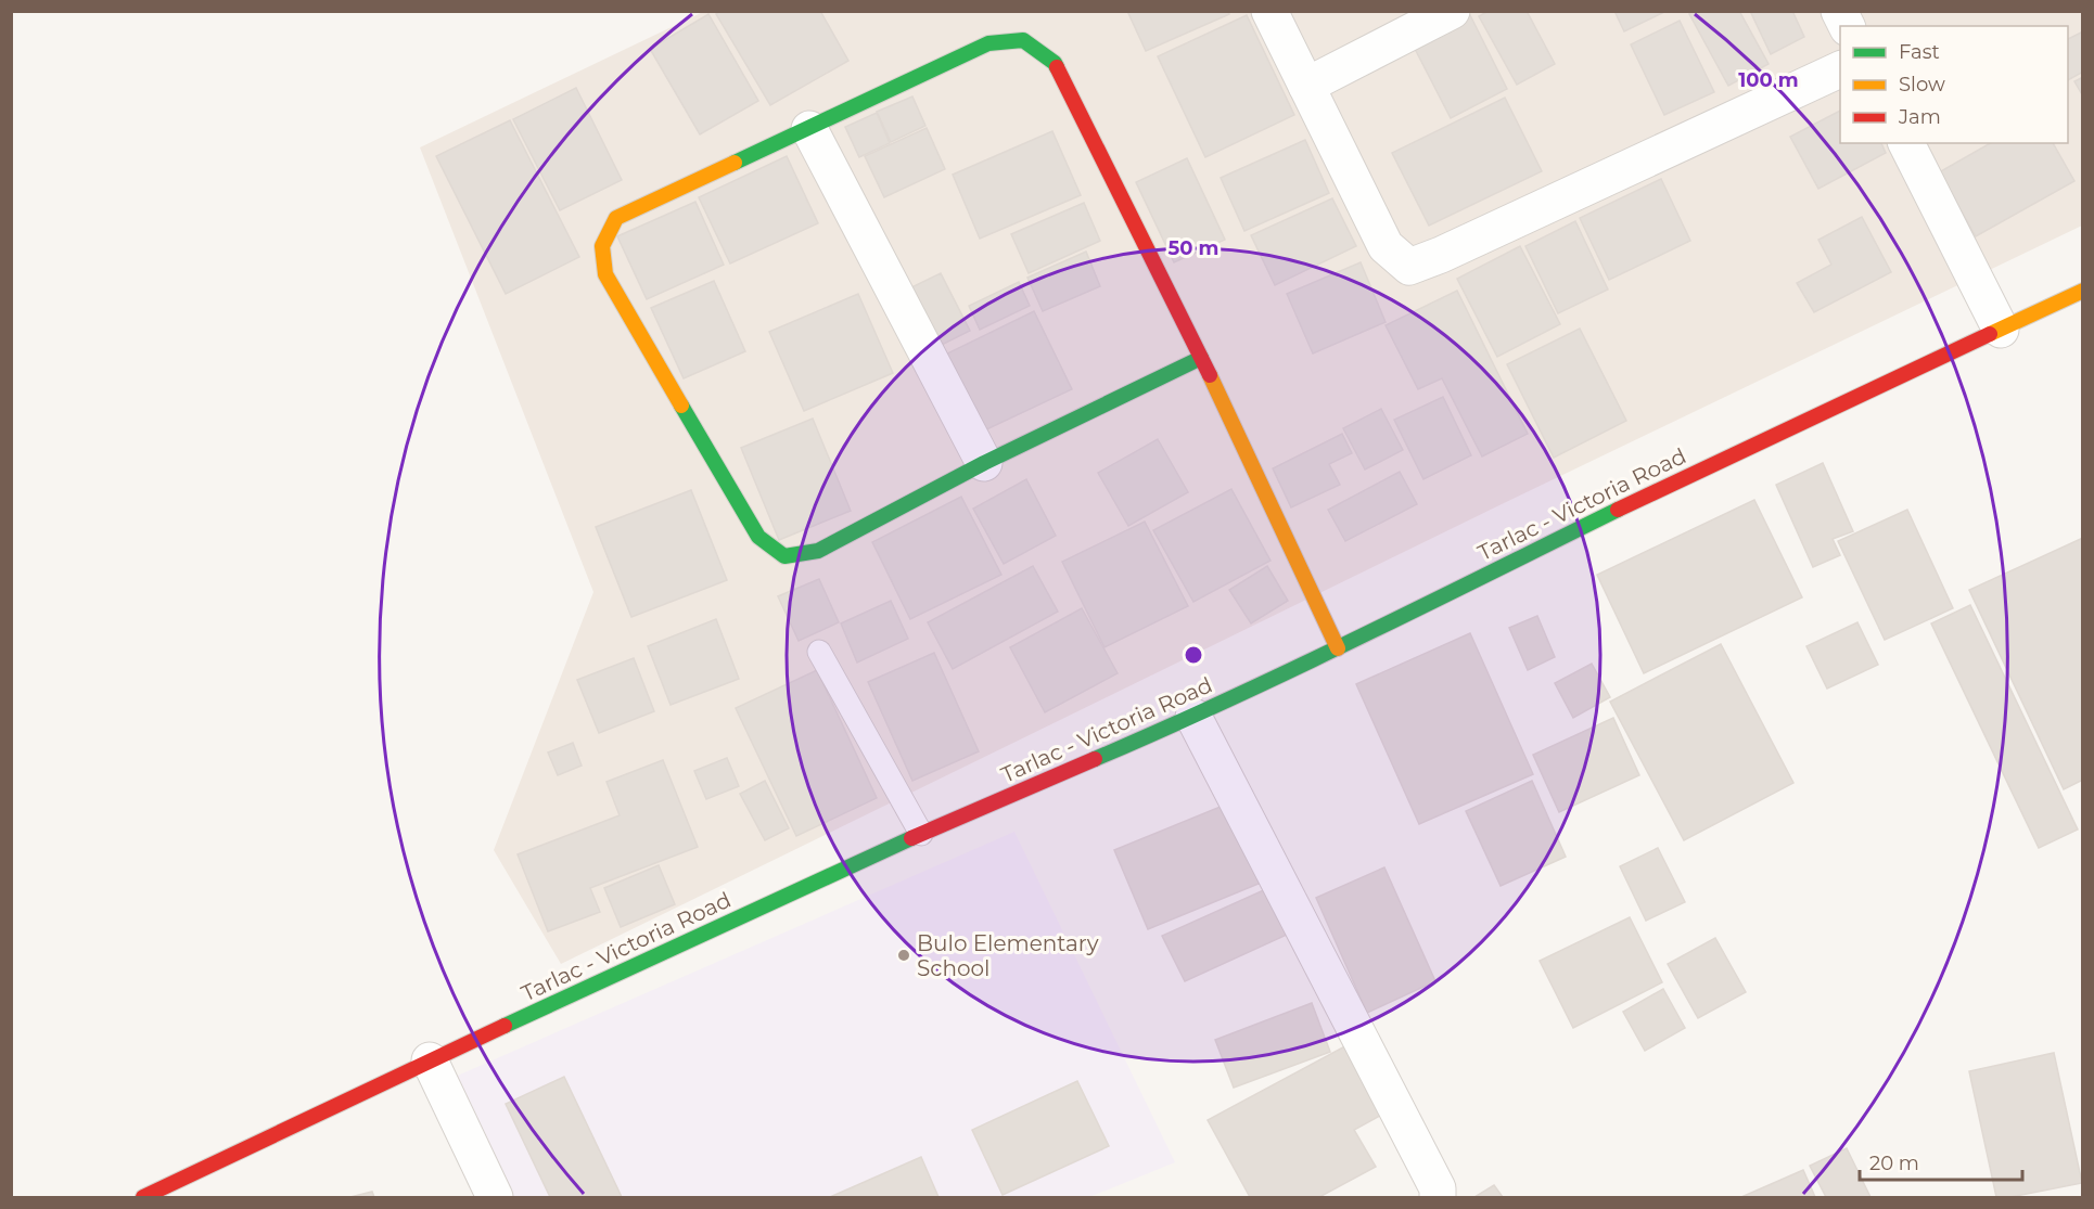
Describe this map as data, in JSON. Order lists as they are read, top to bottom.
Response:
{
  "streets": {
    "main road": ["Tarlac - Victoria Road"]
  },
  "places": ["Bulo Elementary School"],
  "legend": ["Fast", "Slow", "Jam"],
  "scale_bar": "20 m",
  "rings": ["100 m", "50 m"]
}
